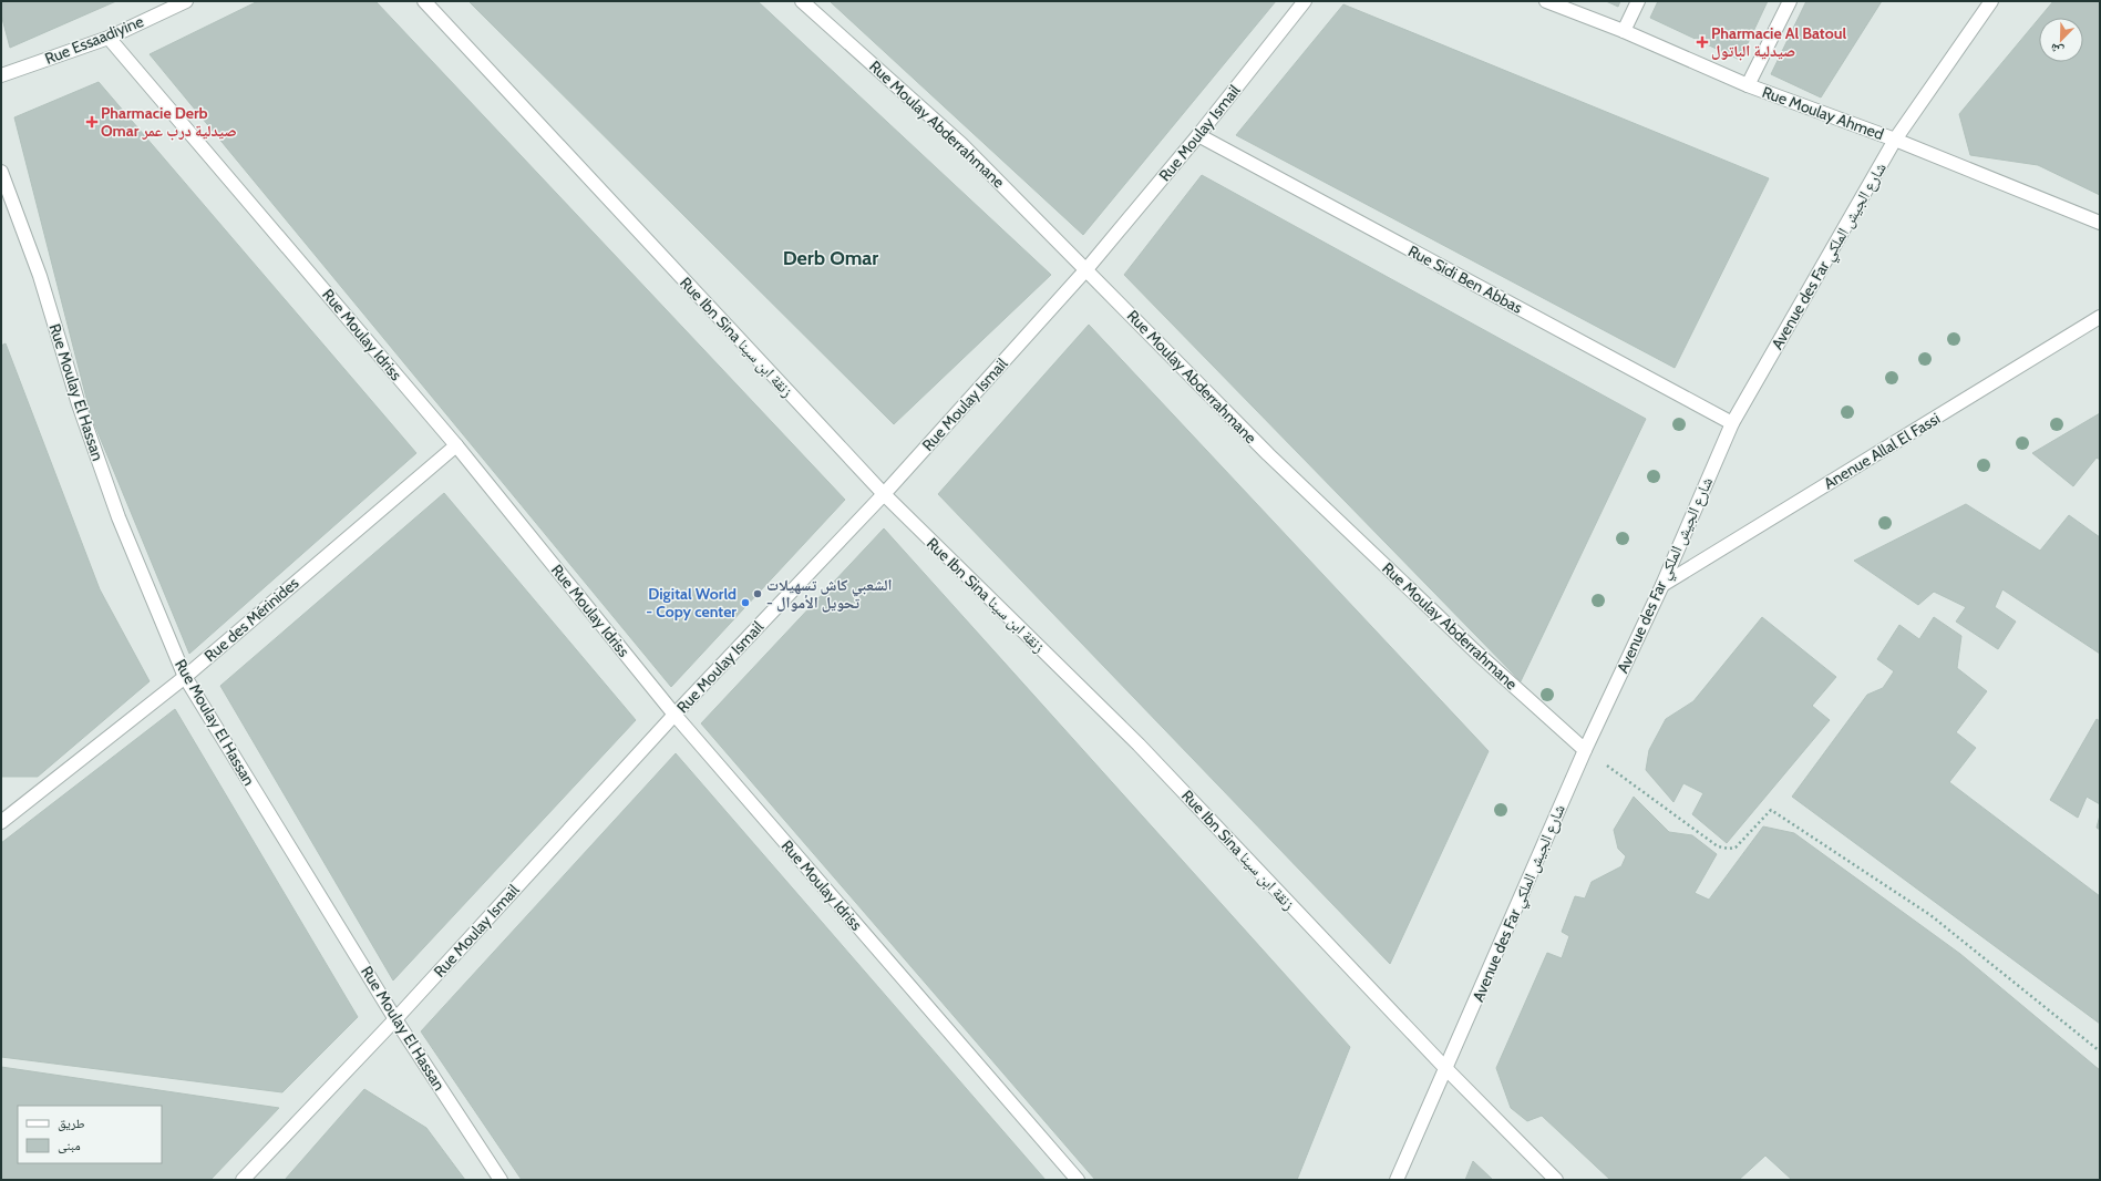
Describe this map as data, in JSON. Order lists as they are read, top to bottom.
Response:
{
  "streets": {
    "street": [
      "Rue Essaadiyine",
      "Rue Moulay Ahmed",
      "Rue Moulay Abderrahmane",
      "Rue Moulay Ismail",
      "Avenue des Far شارع الجيش الملكي",
      "Rue Sidi Ben Abbas",
      "Rue Moulay Idriss",
      "Rue Ibn Sina زنقة ابن سينا",
      "Rue Moulay El Hassan",
      "Anenue Allal El Fassi",
      "Rue des Mérinides"
    ]
  },
  "crossings": [
    ["Rue Essaadiyine", "Rue Moulay Idriss"],
    ["Rue Moulay Ahmed", "Avenue des Far شارع الجيش الملكي"],
    ["Rue Moulay Abderrahmane", "Rue Moulay Ismail"],
    ["Rue Moulay Abderrahmane", "Avenue des Far شارع الجيش الملكي"],
    ["Rue Moulay Ismail", "Rue Sidi Ben Abbas"],
    ["Rue Moulay Ismail", "Rue Moulay Idriss"],
    ["Rue Moulay Ismail", "Rue Ibn Sina زنقة ابن سينا"],
    ["Rue Moulay Ismail", "Rue Moulay El Hassan"],
    ["Avenue des Far شارع الجيش الملكي", "Rue Sidi Ben Abbas"],
    ["Avenue des Far شارع الجيش الملكي", "Rue Ibn Sina زنقة ابن سينا"],
    ["Avenue des Far شارع الجيش الملكي", "Anenue Allal El Fassi"],
    ["Rue Moulay Idriss", "Rue des Mérinides"],
    ["Rue Moulay El Hassan", "Rue des Mérinides"]
  ],
  "districts": ["Derb Omar"],
  "places": {
    "health": ["Pharmacie Al Batoul صيدلية الباتول", "Pharmacie Derb Omar صيدلية درب عمر"],
    "other": ["الشعبي كاش تسهيلات - تحويل الأموال", "Digital World - Copy center"]
  },
  "legend": ["طريق", "مبنى"],
  "north": "bottom left"
}
